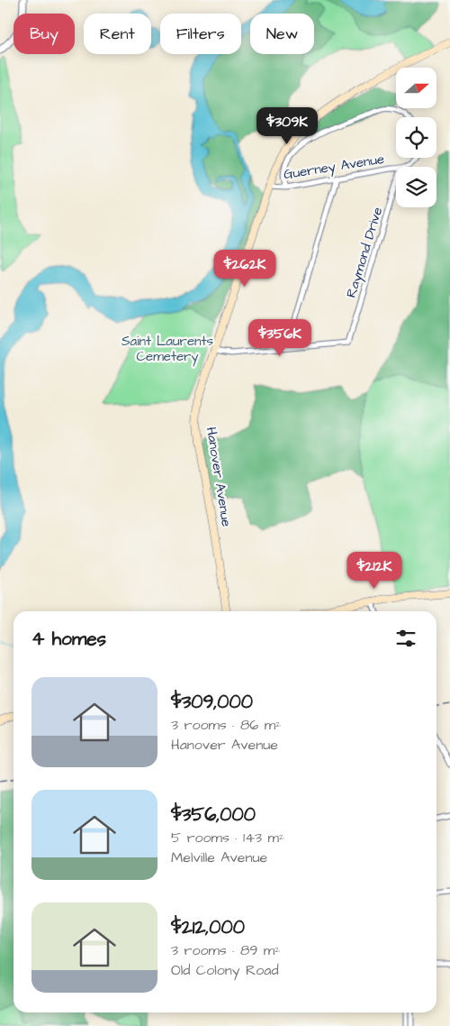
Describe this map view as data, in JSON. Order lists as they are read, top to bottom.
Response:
{
  "streets": {
    "main road": ["Hanover Avenue"],
    "street": ["Guerney Avenue", "Raymond Drive"]
  },
  "crossings": [
    ["Guerney Avenue", "Hanover Avenue"]
  ],
  "parks": ["Saint Laurents Cemetery"],
  "north": "right",
  "page": {
    "chip": [
      "Buy",
      "Rent",
      "Filters",
      "New"
    ],
    "price": [
      "$309K",
      "$262K",
      "$356K",
      "$212K"
    ],
    "heading": "4 homes",
    "list": [
      {
        "name": "$309,000",
        "note": "3 rooms · 86 m² · Hanover Avenue"
      },
      {
        "name": "$356,000",
        "note": "5 rooms · 143 m² · Melville Avenue"
      },
      {
        "name": "$212,000",
        "note": "3 rooms · 89 m² · Old Colony Road"
      }
    ]
  }
}
